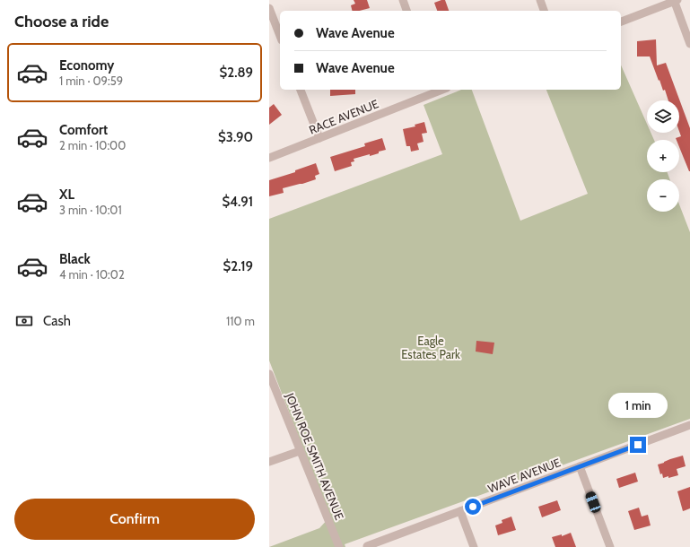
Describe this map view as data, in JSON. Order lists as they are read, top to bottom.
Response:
{
  "streets": {
    "street": ["RACE AVENUE", "JOHN ROE SMITH AVENUE", "WAVE AVENUE"]
  },
  "parks": ["Eagle Estates Park"],
  "page": {
    "heading": "Choose a ride",
    "banner": ["Wave Avenue", "Wave Avenue"],
    "list": [
      {
        "name": "Economy",
        "note": "1 min · 09:59",
        "value": "$2.89"
      },
      {
        "name": "Comfort",
        "note": "2 min · 10:00",
        "value": "$3.90"
      },
      {
        "name": "XL",
        "note": "3 min · 10:01",
        "value": "$4.91"
      },
      {
        "name": "Black",
        "note": "4 min · 10:02",
        "value": "$2.19"
      }
    ],
    "map_buttons": ["+", "−"],
    "pay": ["Cash", "110 m"],
    "bubble": "1 min",
    "buttons": "Confirm"
  }
}
